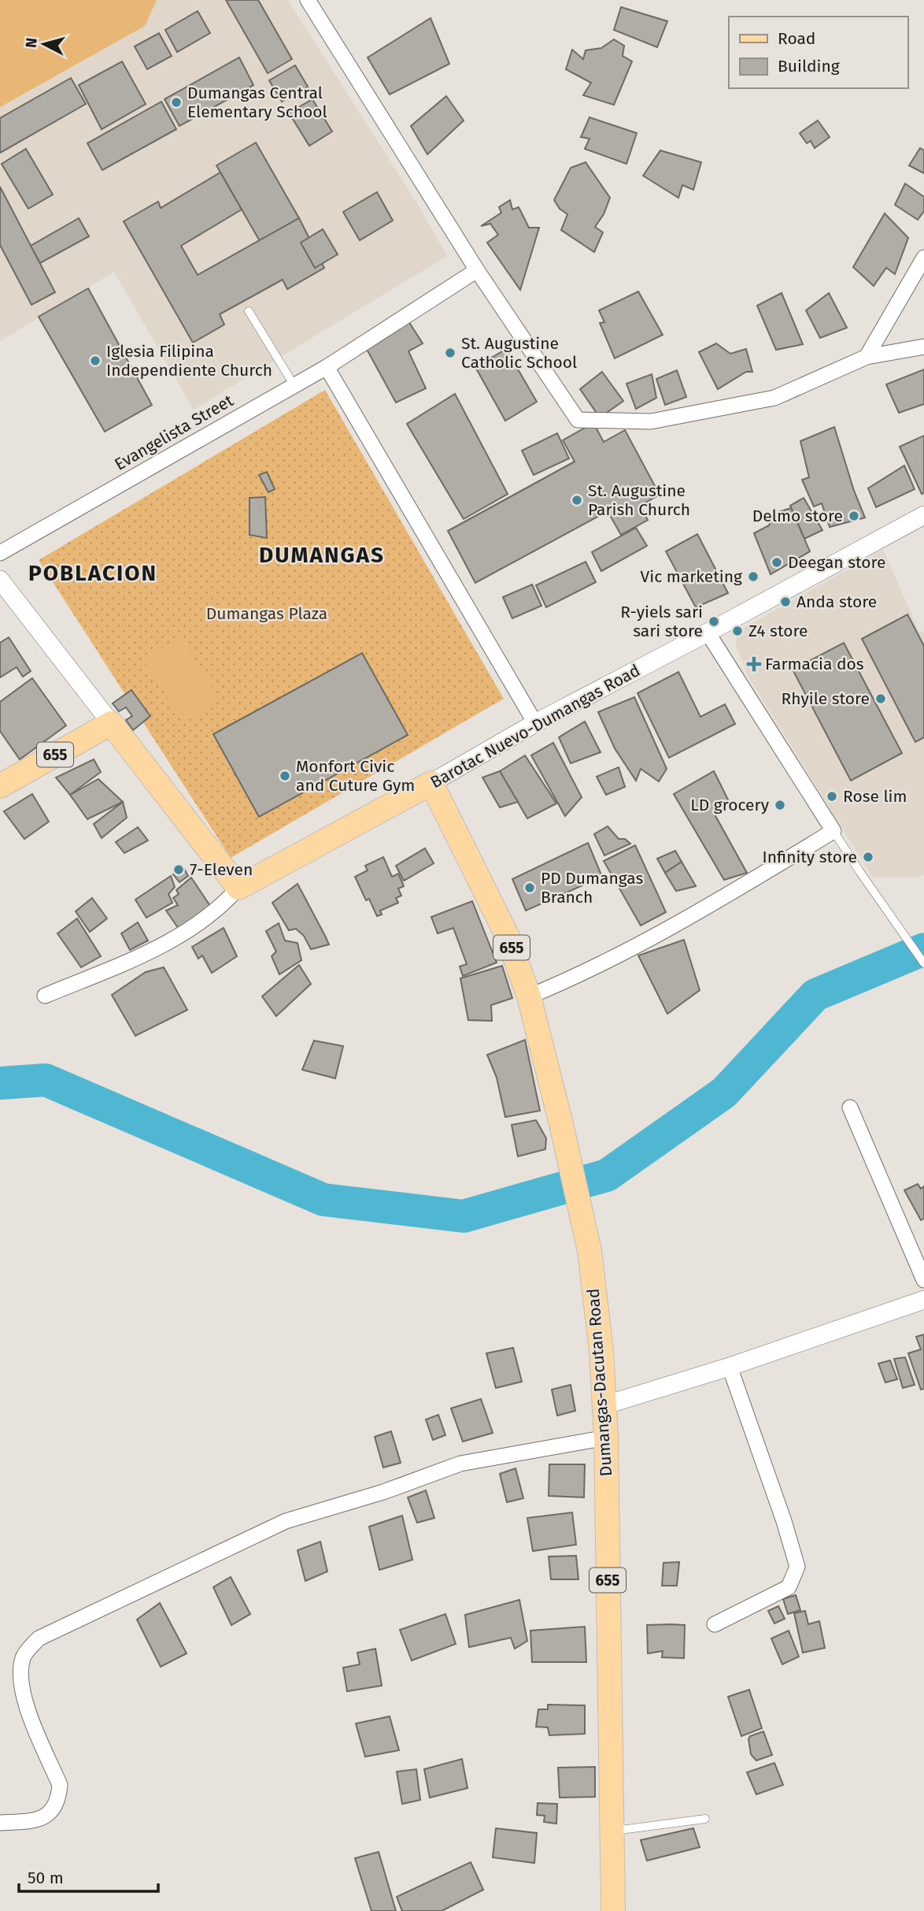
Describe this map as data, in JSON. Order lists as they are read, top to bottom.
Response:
{
  "streets": {
    "main road": ["Barotac Nuevo-Dumangas Road", "655", "Dumangas-Dacutan Road"],
    "street": ["Evangelista Street"]
  },
  "crossings": [
    ["Barotac Nuevo-Dumangas Road", "Dumangas-Dacutan Road"]
  ],
  "districts": ["DUMANGAS", "POBLACION"],
  "parks": ["Dumangas Plaza"],
  "places": {
    "other": [
      "Dumangas Central Elementary School",
      "St. Augustine Catholic School",
      "Iglesia Filipina Independiente Church",
      "St. Augustine Parish Church",
      "Delmo store",
      "Deegan store",
      "Vic marketing",
      "Anda store",
      "R-yiels sari sari store",
      "Z4 store",
      "Rhyile store",
      "Monfort Civic and Cuture Gym",
      "Rose lim",
      "LD grocery",
      "Infinity store",
      "7-Eleven",
      "PD Dumangas Branch"
    ],
    "health": ["Farmacia dos"]
  },
  "legend": ["Road", "Building"],
  "scale_bar": "50 m",
  "north": "left"
}
